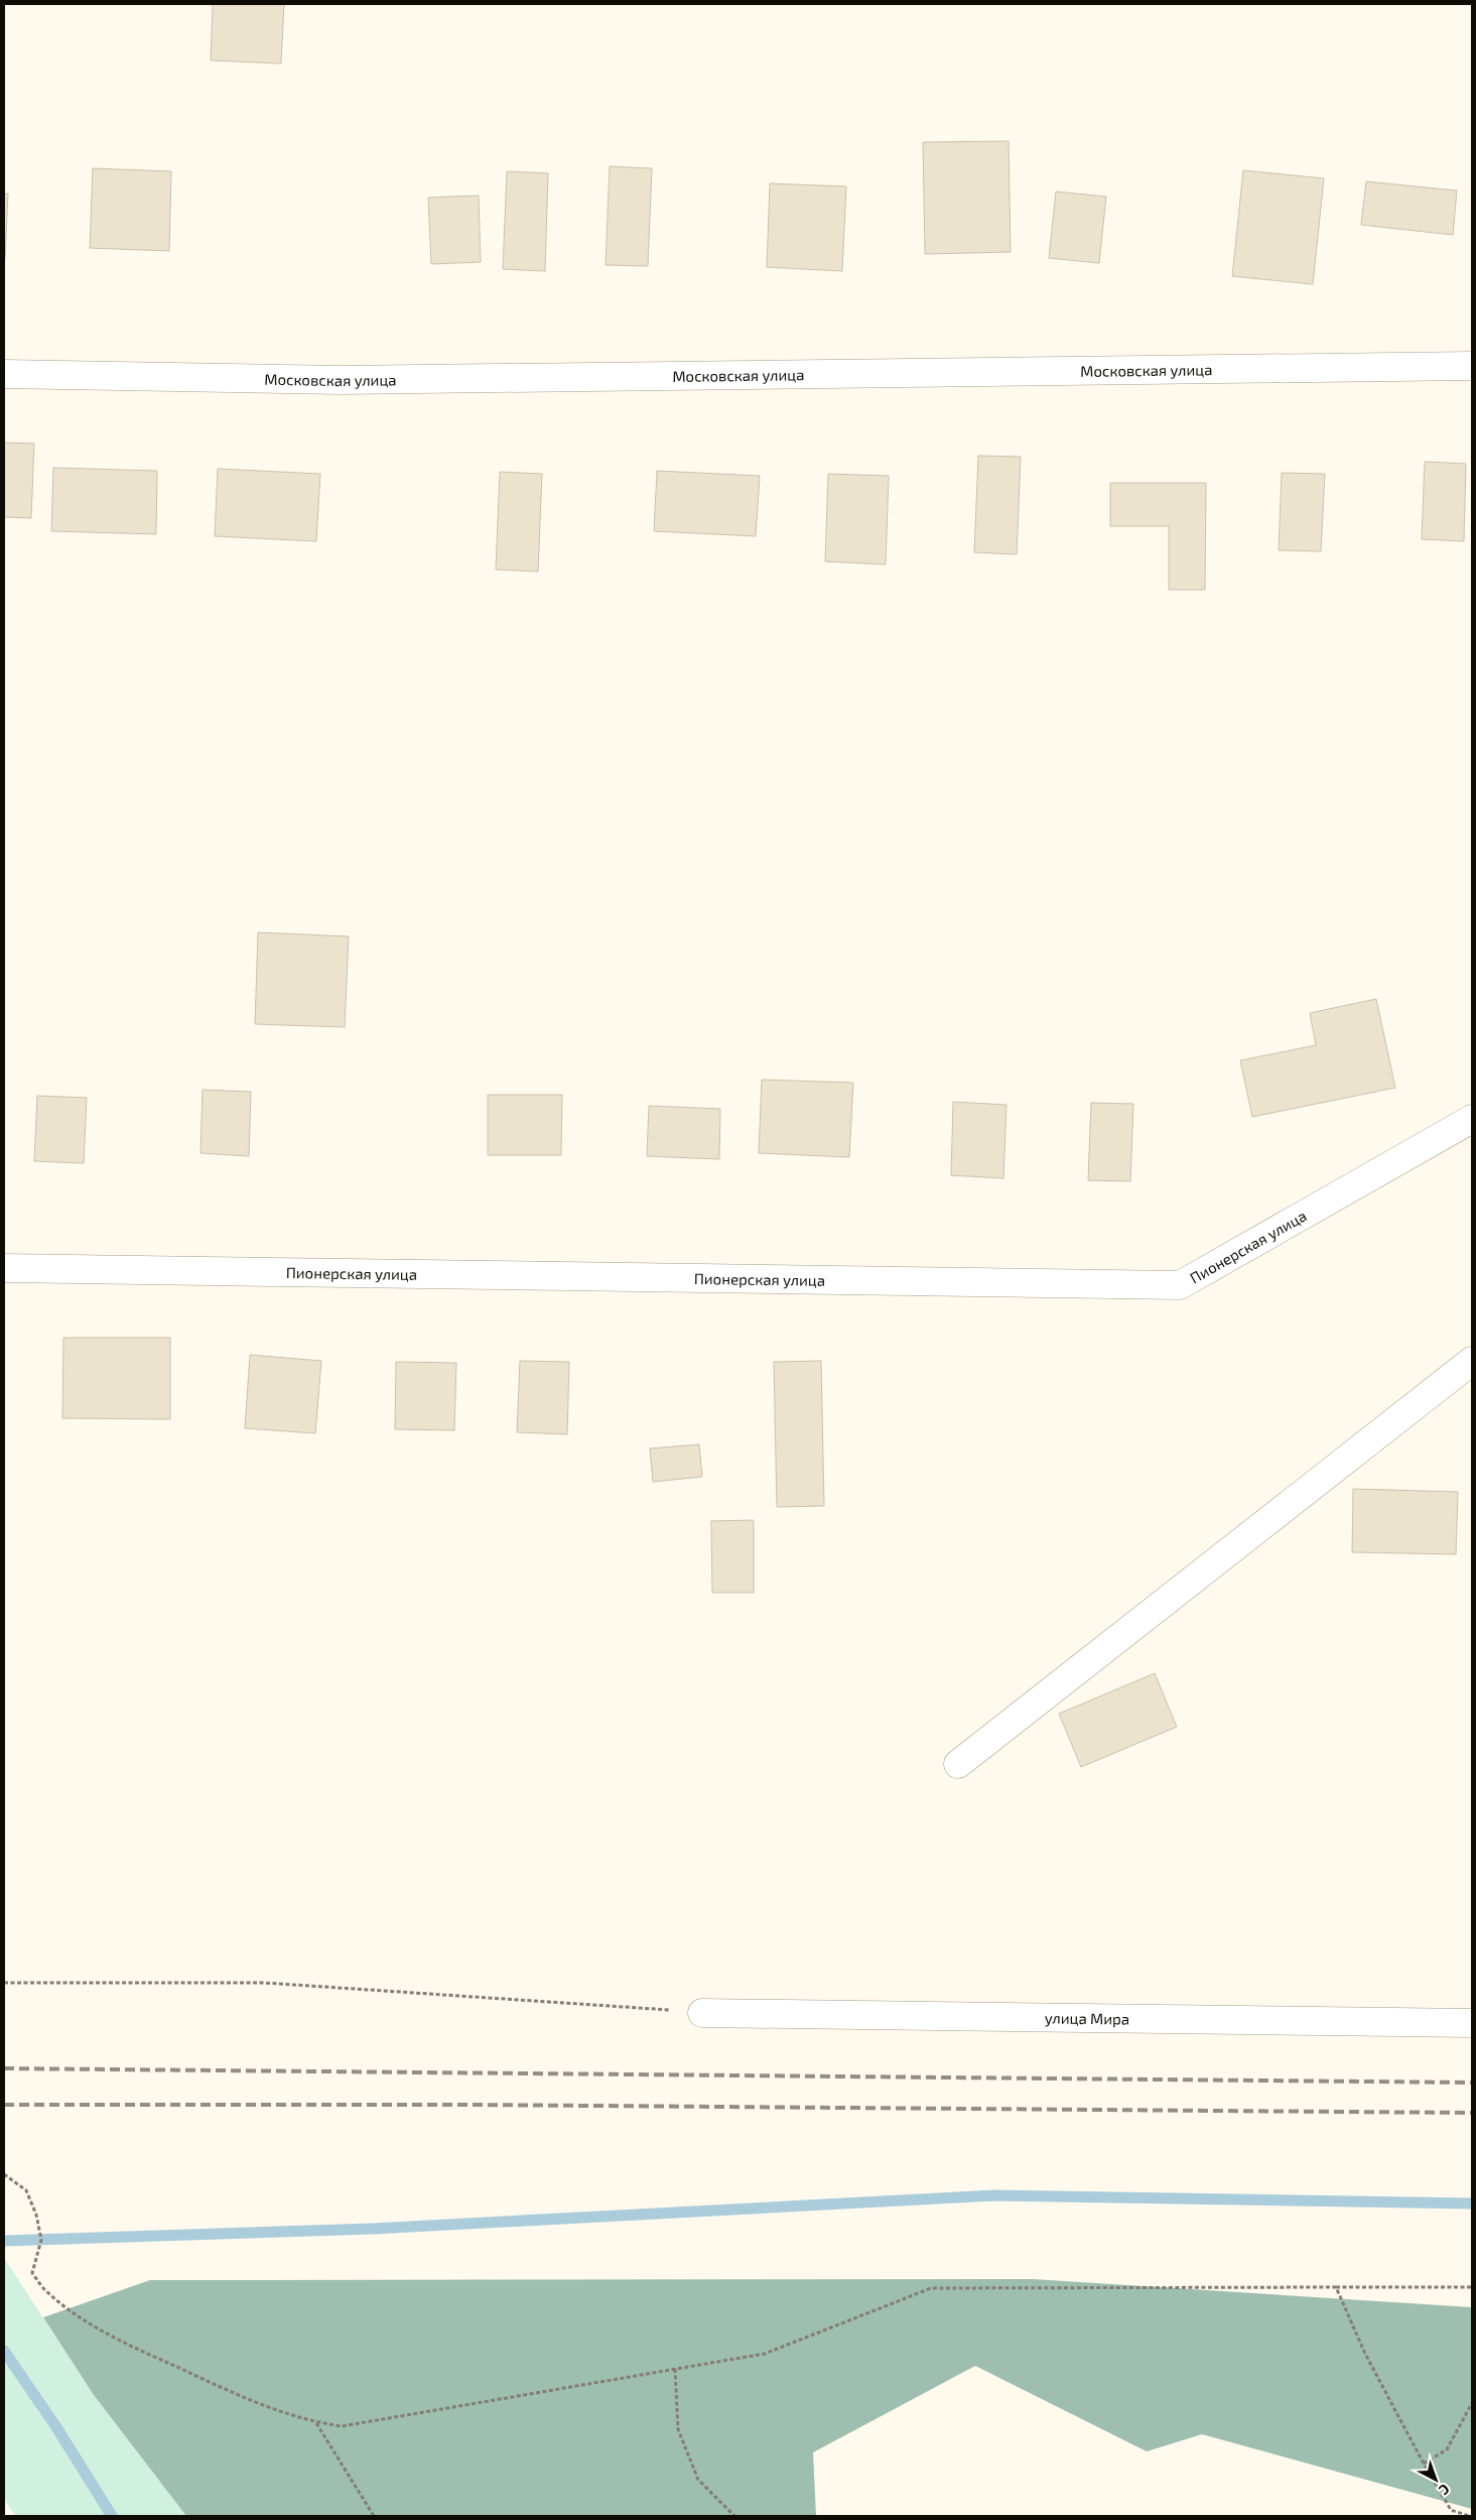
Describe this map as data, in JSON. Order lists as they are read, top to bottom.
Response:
{
  "streets": {
    "street": ["Московская улица", "Пионерская улица", "улица Мира"]
  },
  "north": "bottom right"
}
